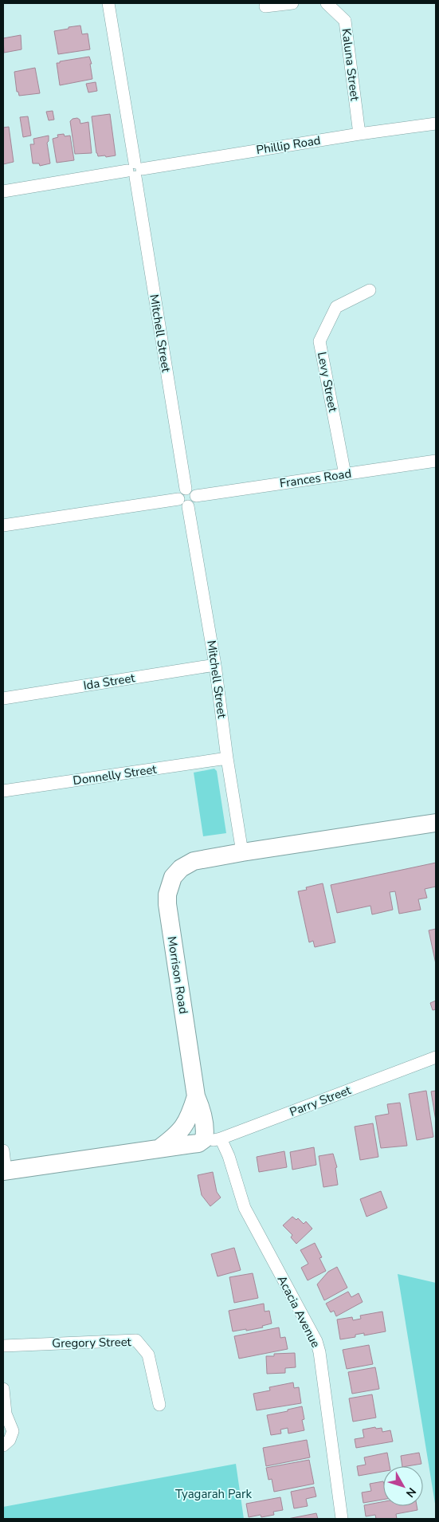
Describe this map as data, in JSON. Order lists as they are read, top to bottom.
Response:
{
  "streets": {
    "street": [
      "Kaluna Street",
      "Phillip Road",
      "Mitchell Street",
      "Levy Street",
      "Frances Road",
      "Ida Street",
      "Donnelly Street",
      "Morrison Road",
      "Parry Street",
      "Acacia Avenue",
      "Gregory Street"
    ]
  },
  "crossings": [
    ["Kaluna Street", "Phillip Road"],
    ["Phillip Road", "Mitchell Street"],
    ["Mitchell Street", "Frances Road"],
    ["Mitchell Street", "Ida Street"],
    ["Mitchell Street", "Donnelly Street"],
    ["Mitchell Street", "Morrison Road"],
    ["Levy Street", "Frances Road"],
    ["Morrison Road", "Parry Street"],
    ["Morrison Road", "Acacia Avenue"],
    ["Parry Street", "Acacia Avenue"]
  ],
  "parks": ["Tyagarah Park"],
  "north": "bottom right"
}
